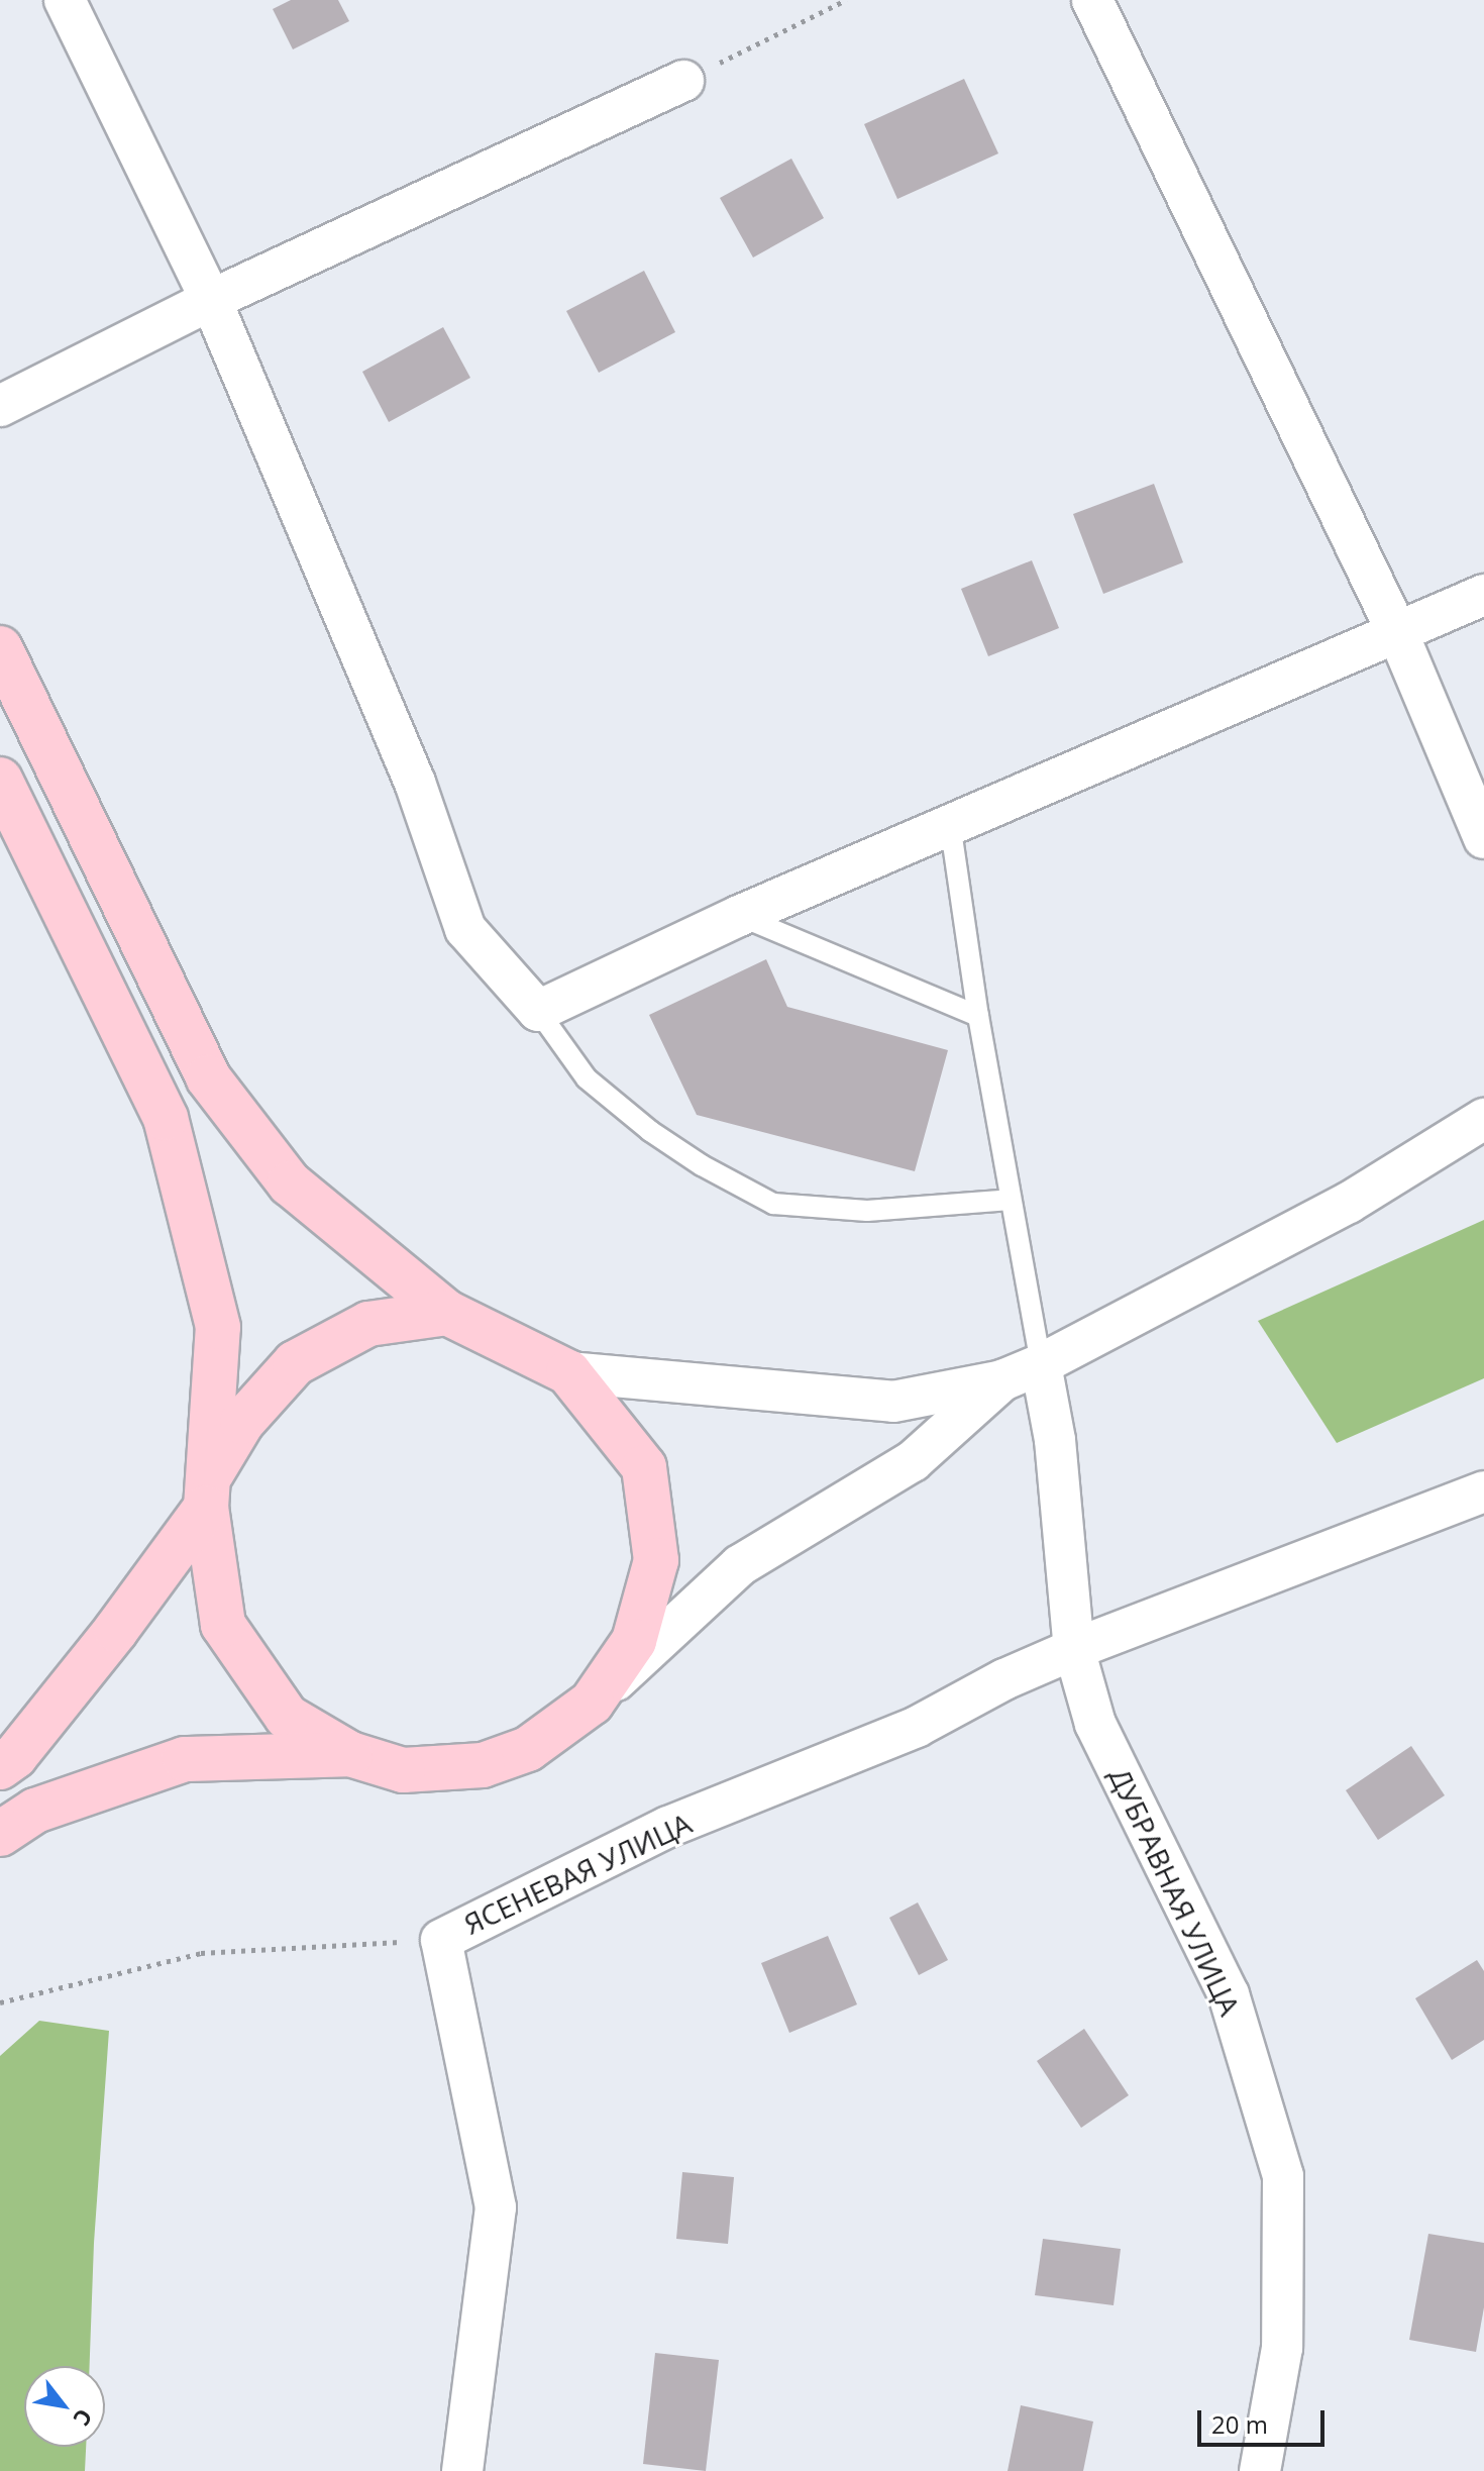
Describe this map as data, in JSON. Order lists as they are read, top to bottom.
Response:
{
  "streets": {
    "street": ["ЯСЕНЕВАЯ УЛИЦА", "ДУБРАВНАЯ УЛИЦА"]
  },
  "crossings": [
    ["ЯСЕНЕВАЯ УЛИЦА", "ДУБРАВНАЯ УЛИЦА"]
  ],
  "scale_bar": "20 m",
  "north": "bottom right"
}
